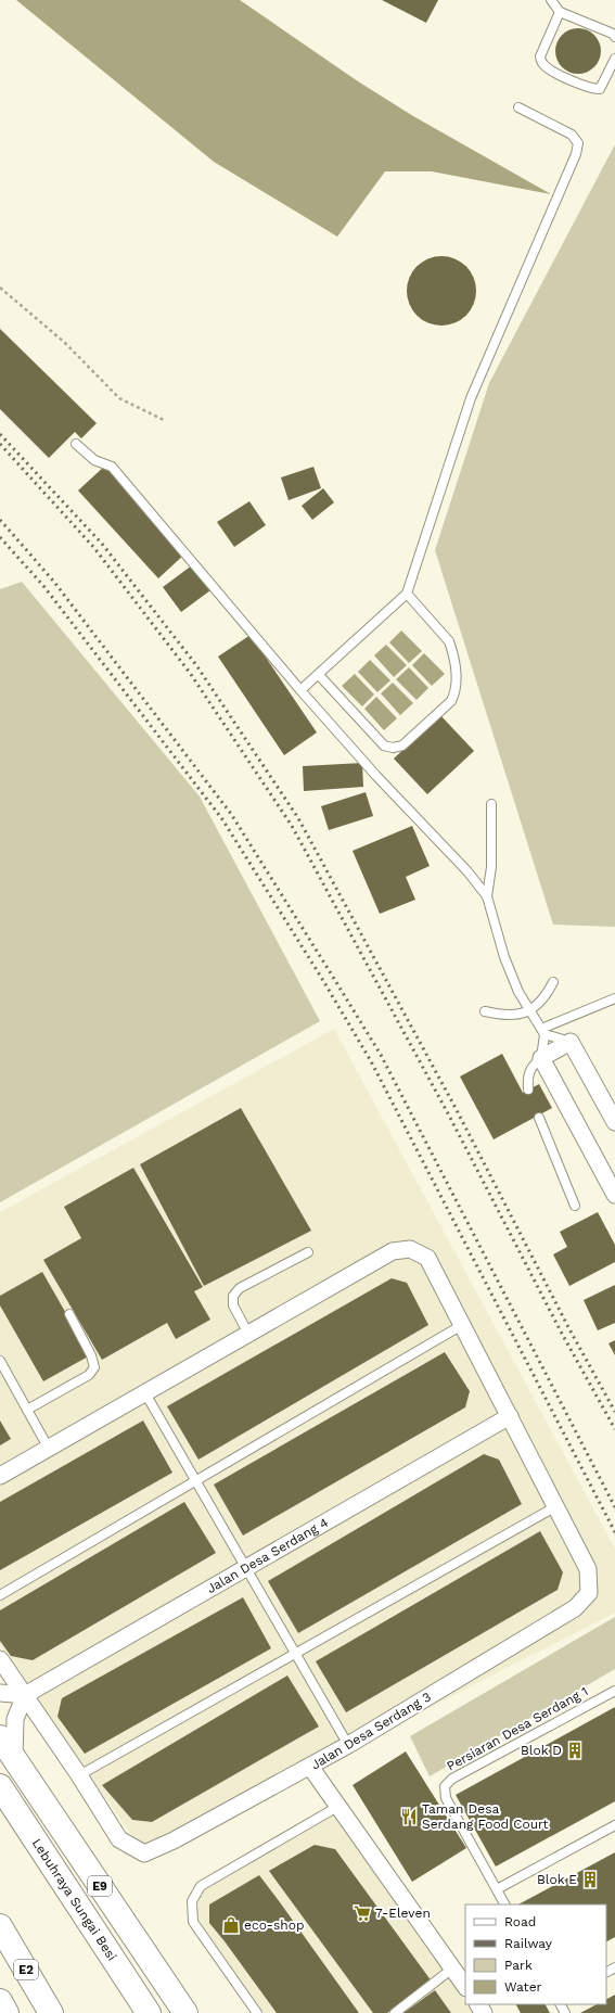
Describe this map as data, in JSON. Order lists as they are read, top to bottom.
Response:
{
  "streets": {
    "highway": ["E9", "Lebuhraya Sungai Besi", "E2"],
    "street": ["Jalan Desa Serdang 4", "Jalan Desa Serdang 3"],
    "lane": ["Persiaran Desa Serdang 1"]
  },
  "places": {
    "building": ["Blok D", "Blok E"],
    "restaurant": ["Taman Desa Serdang Food Court"],
    "supermarket": ["7-Eleven"],
    "shop": ["eco-shop"]
  },
  "legend": [
    "Road",
    "Railway",
    "Park",
    "Water"
  ]
}
